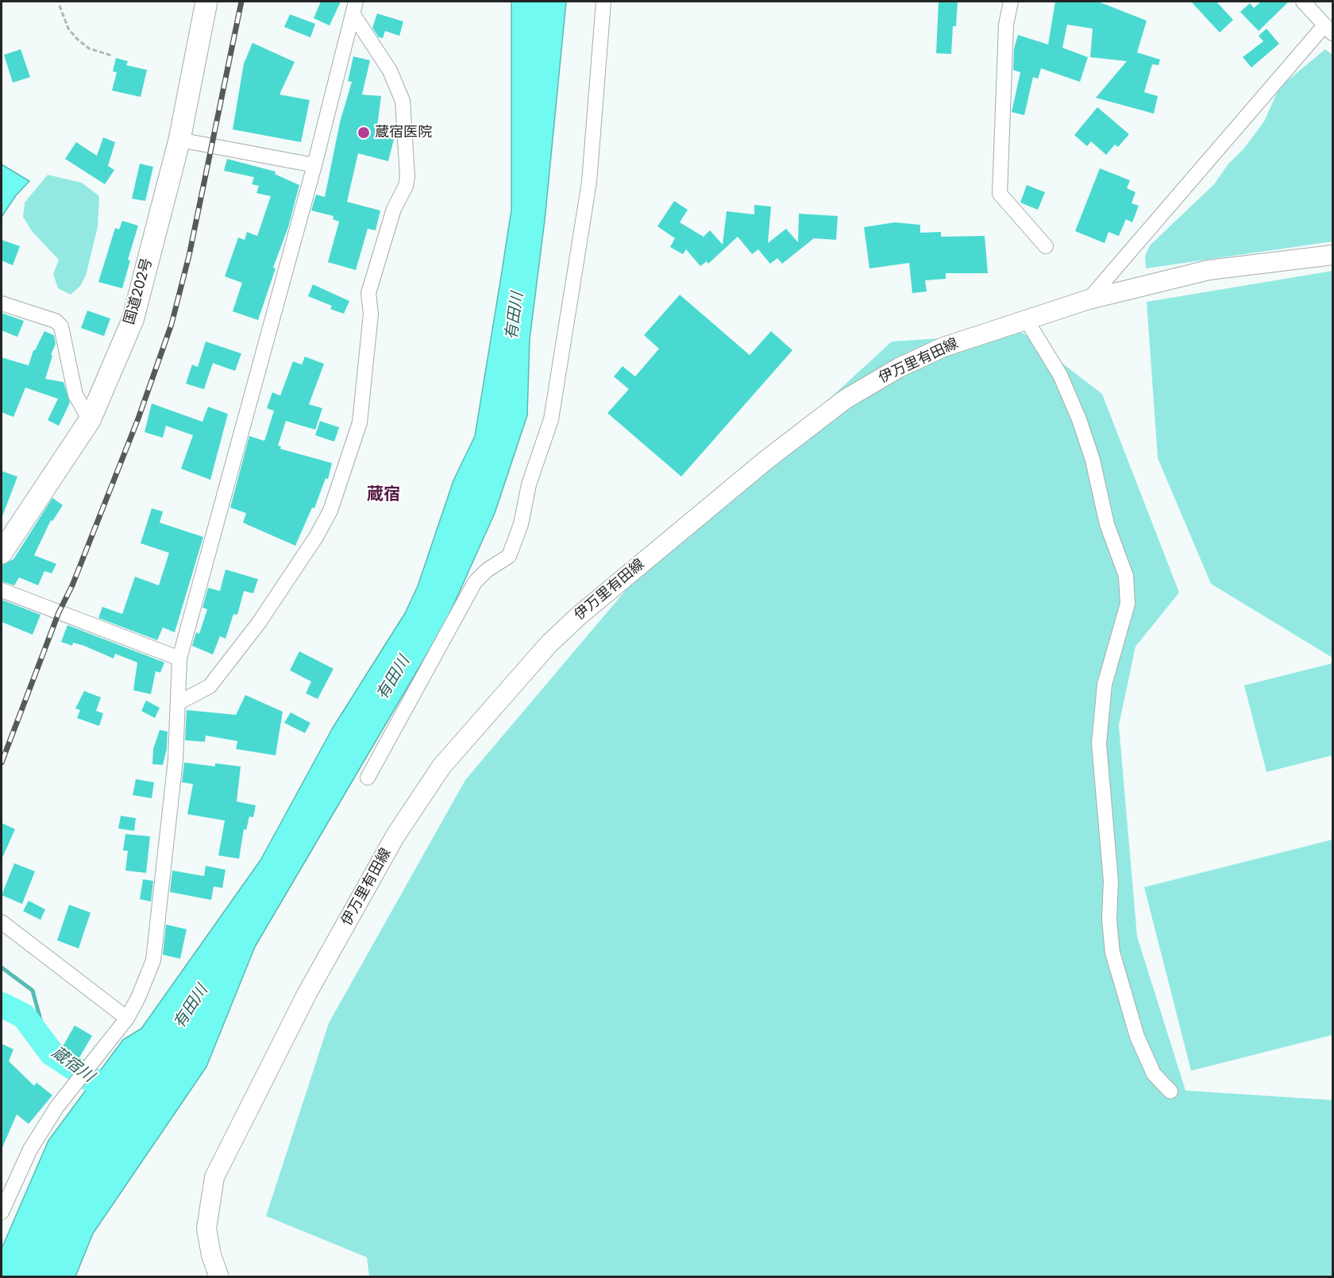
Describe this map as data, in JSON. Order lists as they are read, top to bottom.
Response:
{
  "streets": {
    "highway": ["国道202号"],
    "main road": ["伊万里有田線"]
  },
  "districts": ["蔵宿"],
  "water": ["有田川", "蔵宿川"],
  "places": ["蔵宿医院"]
}
